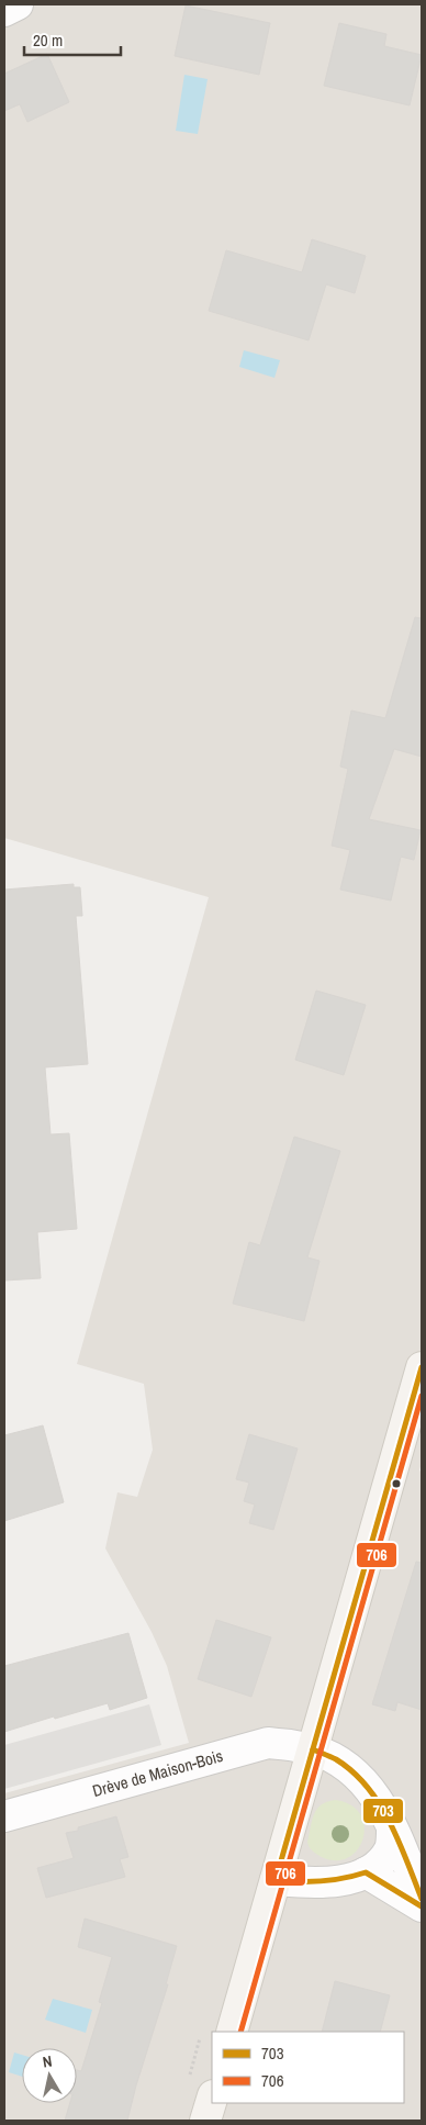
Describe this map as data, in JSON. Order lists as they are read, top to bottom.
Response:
{
  "streets": {
    "street": ["Drève de Maison-Bois"]
  },
  "lines": ["transit line 703", "transit line 706"],
  "legend": ["703", "706"],
  "scale_bar": "20 m",
  "north": "top"
}
